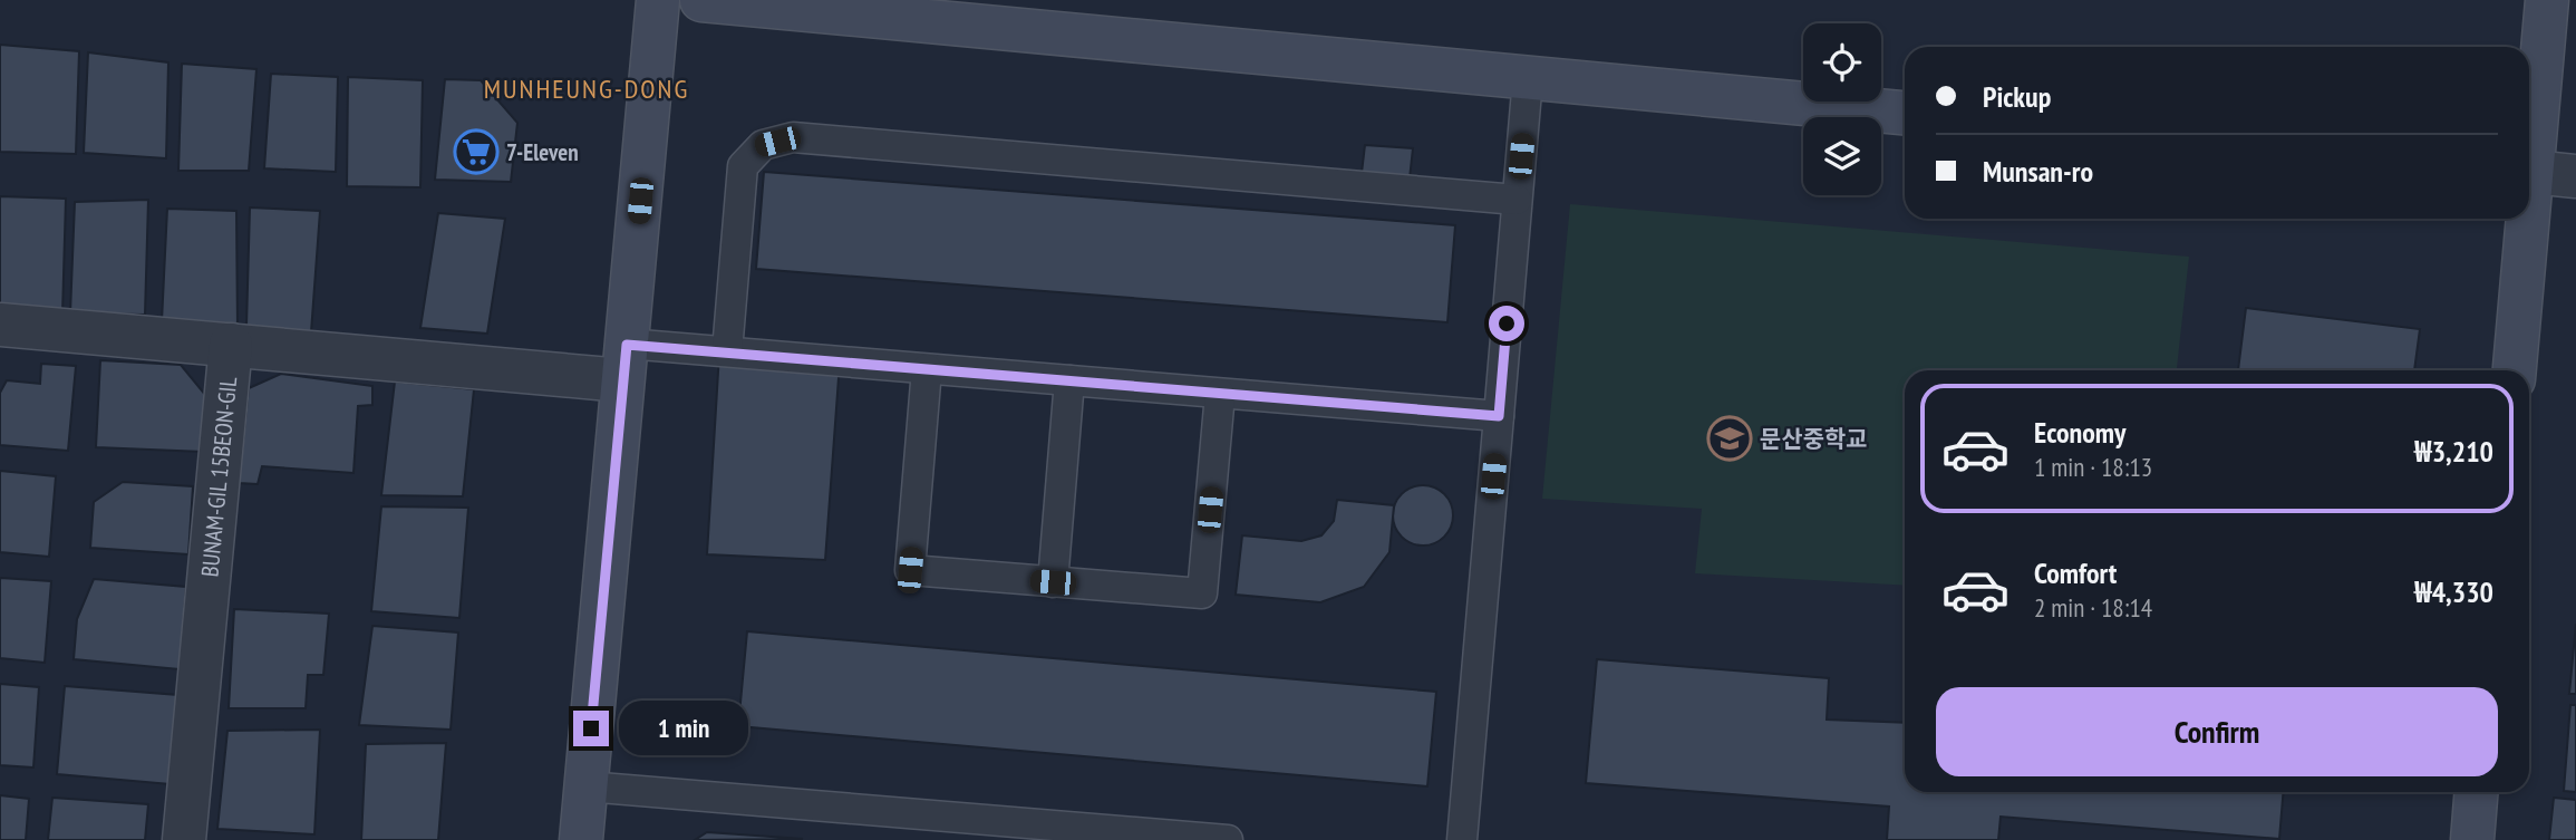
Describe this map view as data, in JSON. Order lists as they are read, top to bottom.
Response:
{
  "streets": {
    "street": ["BUNAM-GIL 15BEON-GIL"]
  },
  "districts": ["MUNHEUNG-DONG"],
  "places": {
    "supermarket": ["7-Eleven"],
    "school or university": ["문산중학교"]
  },
  "page": {
    "banner": ["Pickup", "Munsan-ro"],
    "list": [
      {
        "name": "Economy",
        "note": "1 min · 18:13",
        "value": "₩3,210"
      },
      {
        "name": "Comfort",
        "note": "2 min · 18:14",
        "value": "₩4,330"
      }
    ],
    "buttons": "Confirm",
    "bubble": "1 min"
  }
}
